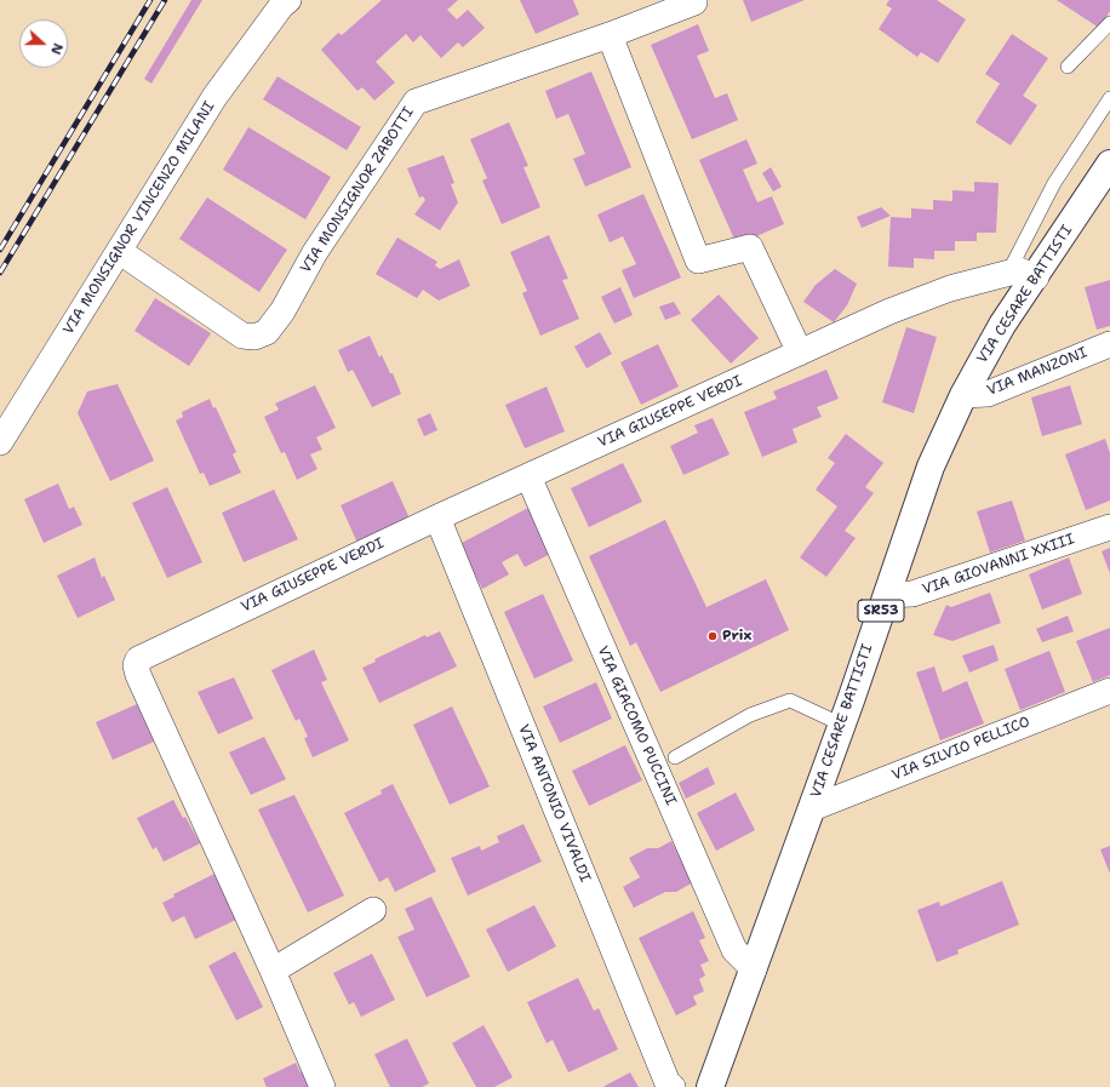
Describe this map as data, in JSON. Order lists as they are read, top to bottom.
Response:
{
  "streets": {
    "main road": ["VIA CESARE BATTISTI", "SR53"],
    "street": [
      "VIA MONSIGNOR ZABOTTI",
      "VIA MONSIGNOR VINCENZO MILANI",
      "VIA MANZONI",
      "VIA GIUSEPPE VERDI",
      "VIA GIOVANNI XXIII",
      "VIA GIACOMO PUCCINI",
      "VIA SILVIO PELLICO",
      "VIA ANTONIO VIVALDI"
    ]
  },
  "crossings": [
    ["VIA MONSIGNOR ZABOTTI", "VIA MONSIGNOR VINCENZO MILANI"],
    ["VIA CESARE BATTISTI", "VIA MANZONI"],
    ["VIA CESARE BATTISTI", "VIA GIUSEPPE VERDI"],
    ["VIA CESARE BATTISTI", "VIA GIOVANNI XXIII"],
    ["VIA CESARE BATTISTI", "VIA GIACOMO PUCCINI"],
    ["VIA CESARE BATTISTI", "VIA SILVIO PELLICO"],
    ["VIA GIUSEPPE VERDI", "VIA GIACOMO PUCCINI"],
    ["VIA GIUSEPPE VERDI", "VIA ANTONIO VIVALDI"]
  ],
  "places": ["Prix"],
  "north": "right"
}
